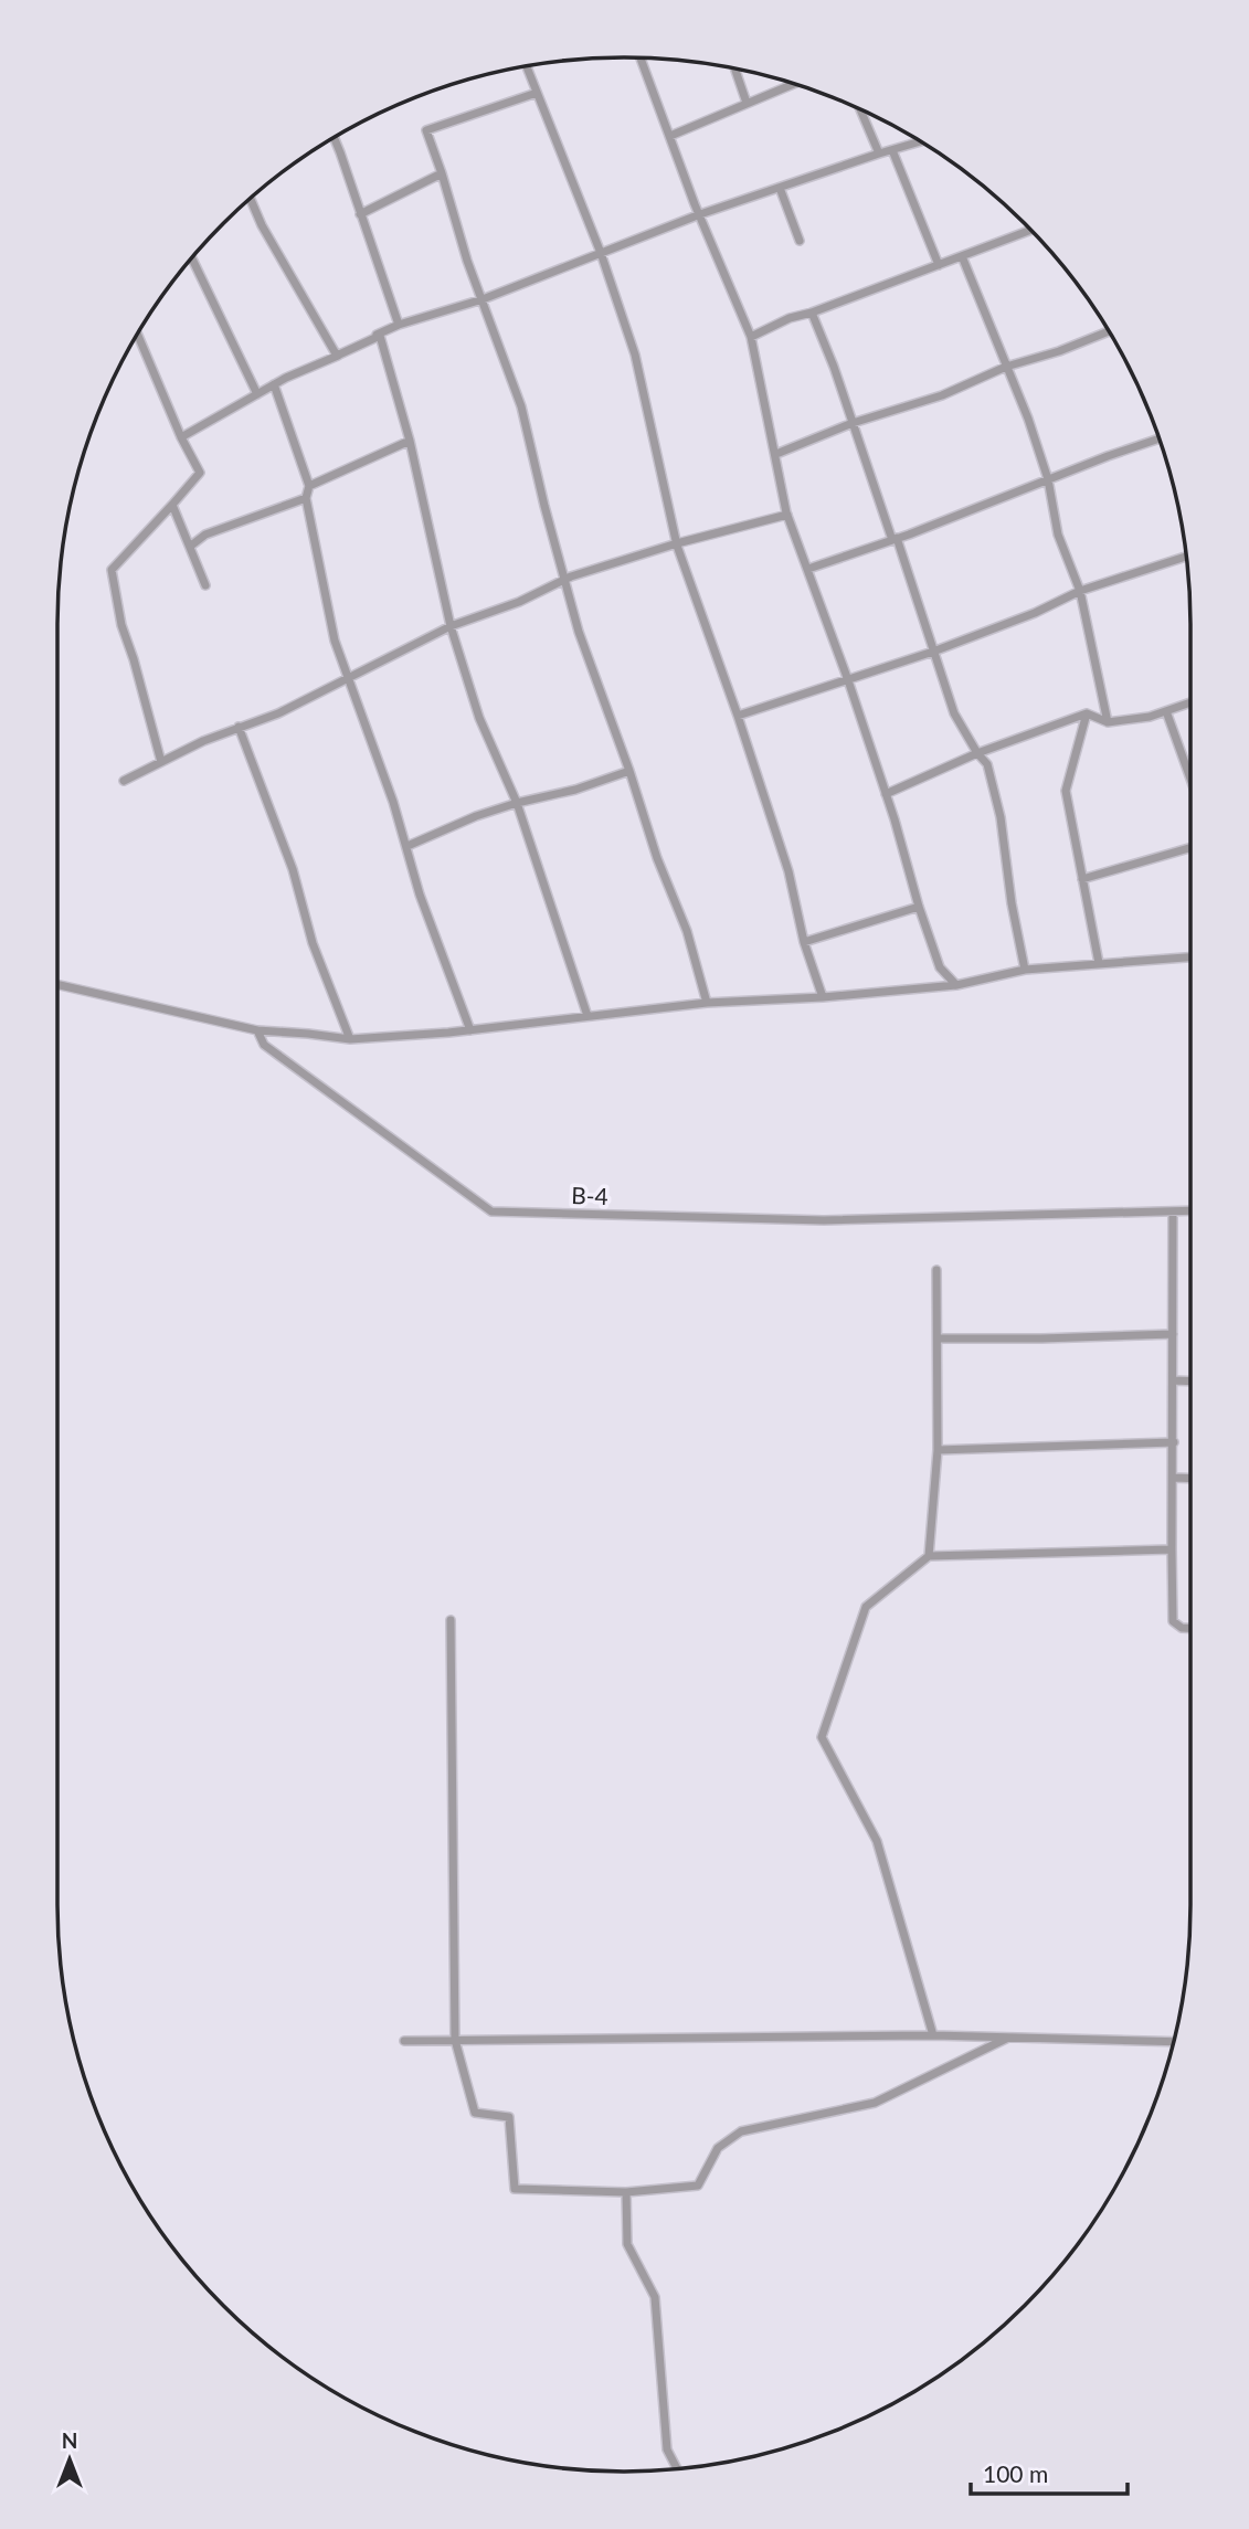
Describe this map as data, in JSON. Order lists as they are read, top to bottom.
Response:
{
  "streets": {
    "street": ["B-4"]
  },
  "scale_bar": "100 m",
  "north": "top"
}
